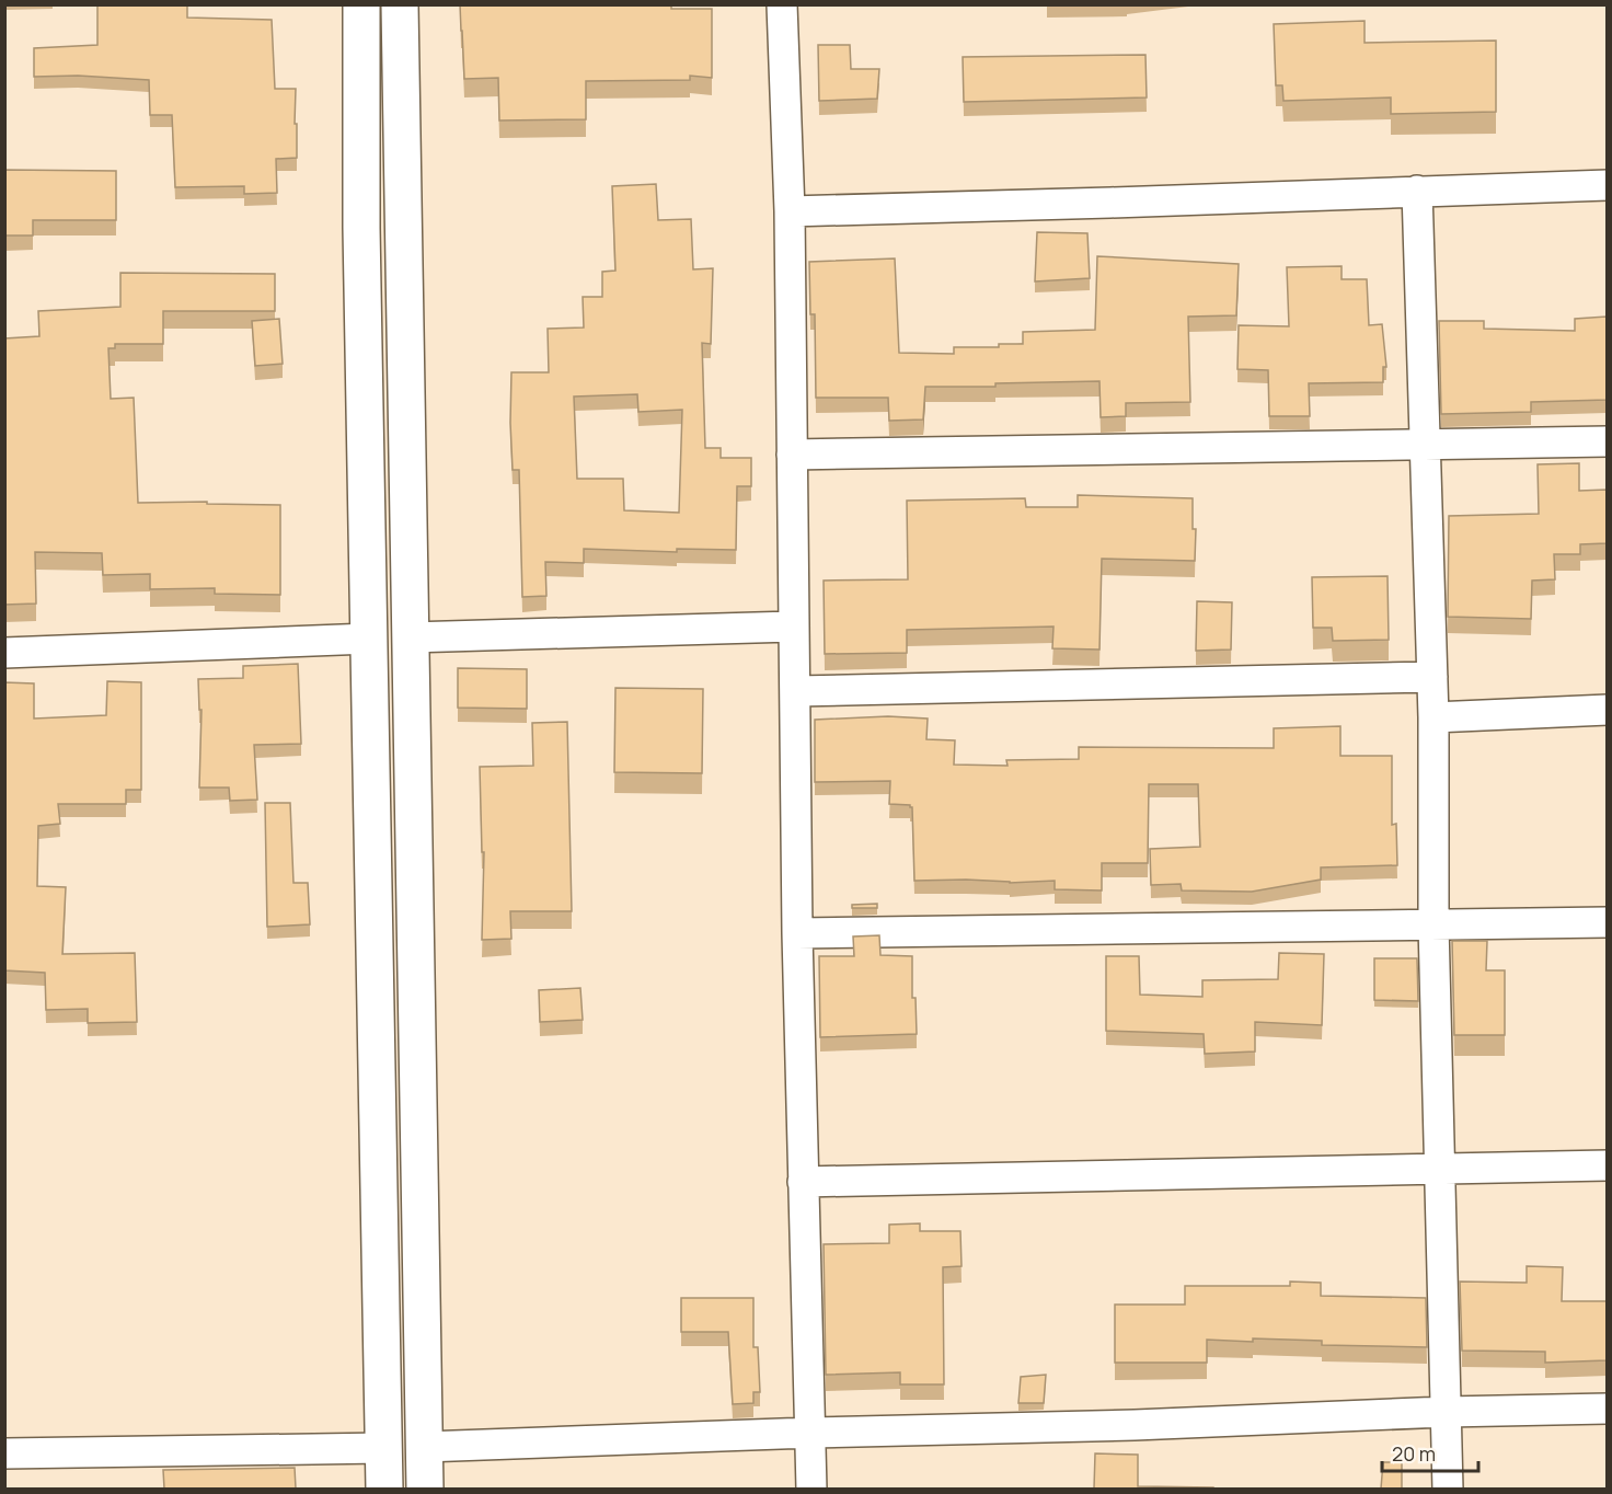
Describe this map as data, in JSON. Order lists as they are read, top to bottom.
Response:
{
  "scale_bar": "20 m"
}
